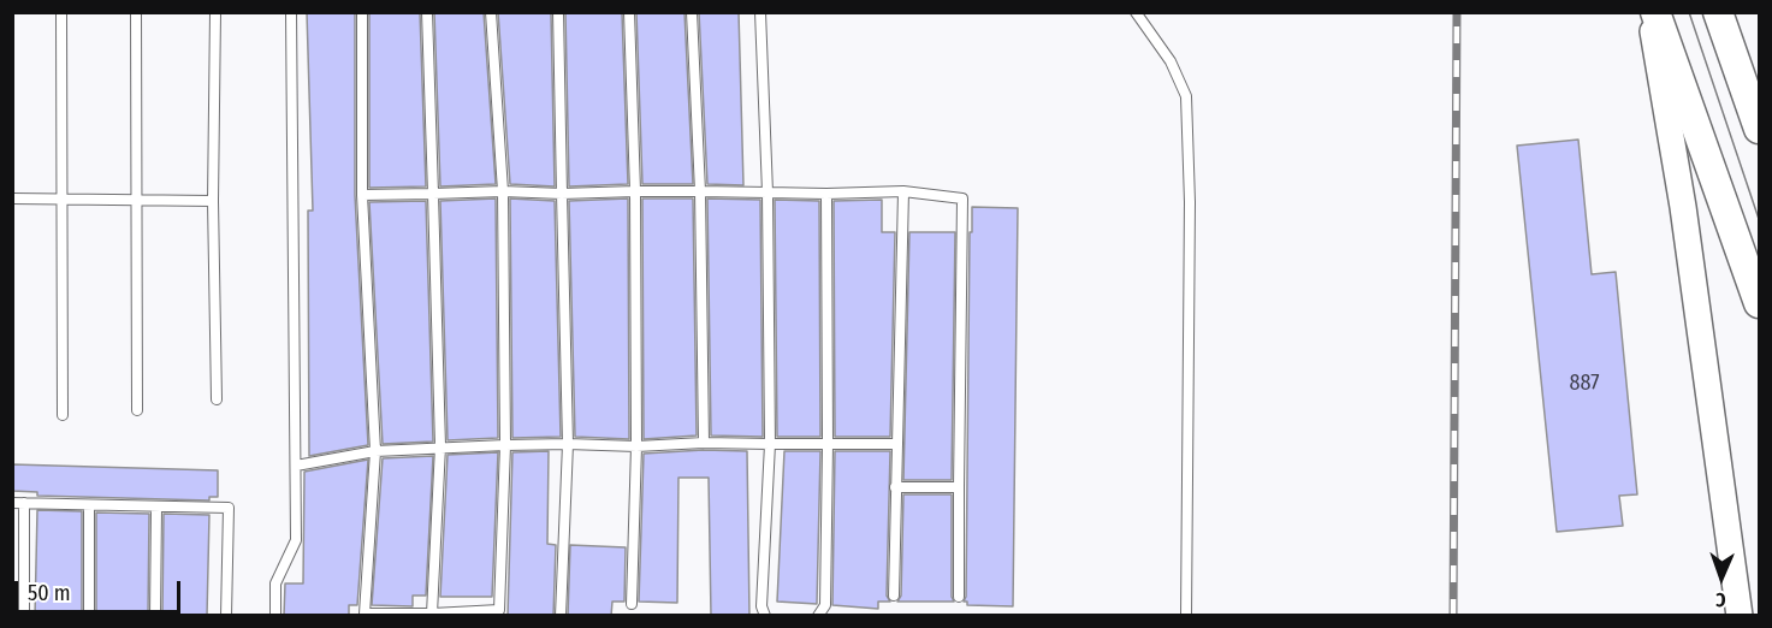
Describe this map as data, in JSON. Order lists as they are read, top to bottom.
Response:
{
  "house_numbers": ["887"],
  "scale_bar": "50 m",
  "north": "bottom"
}
